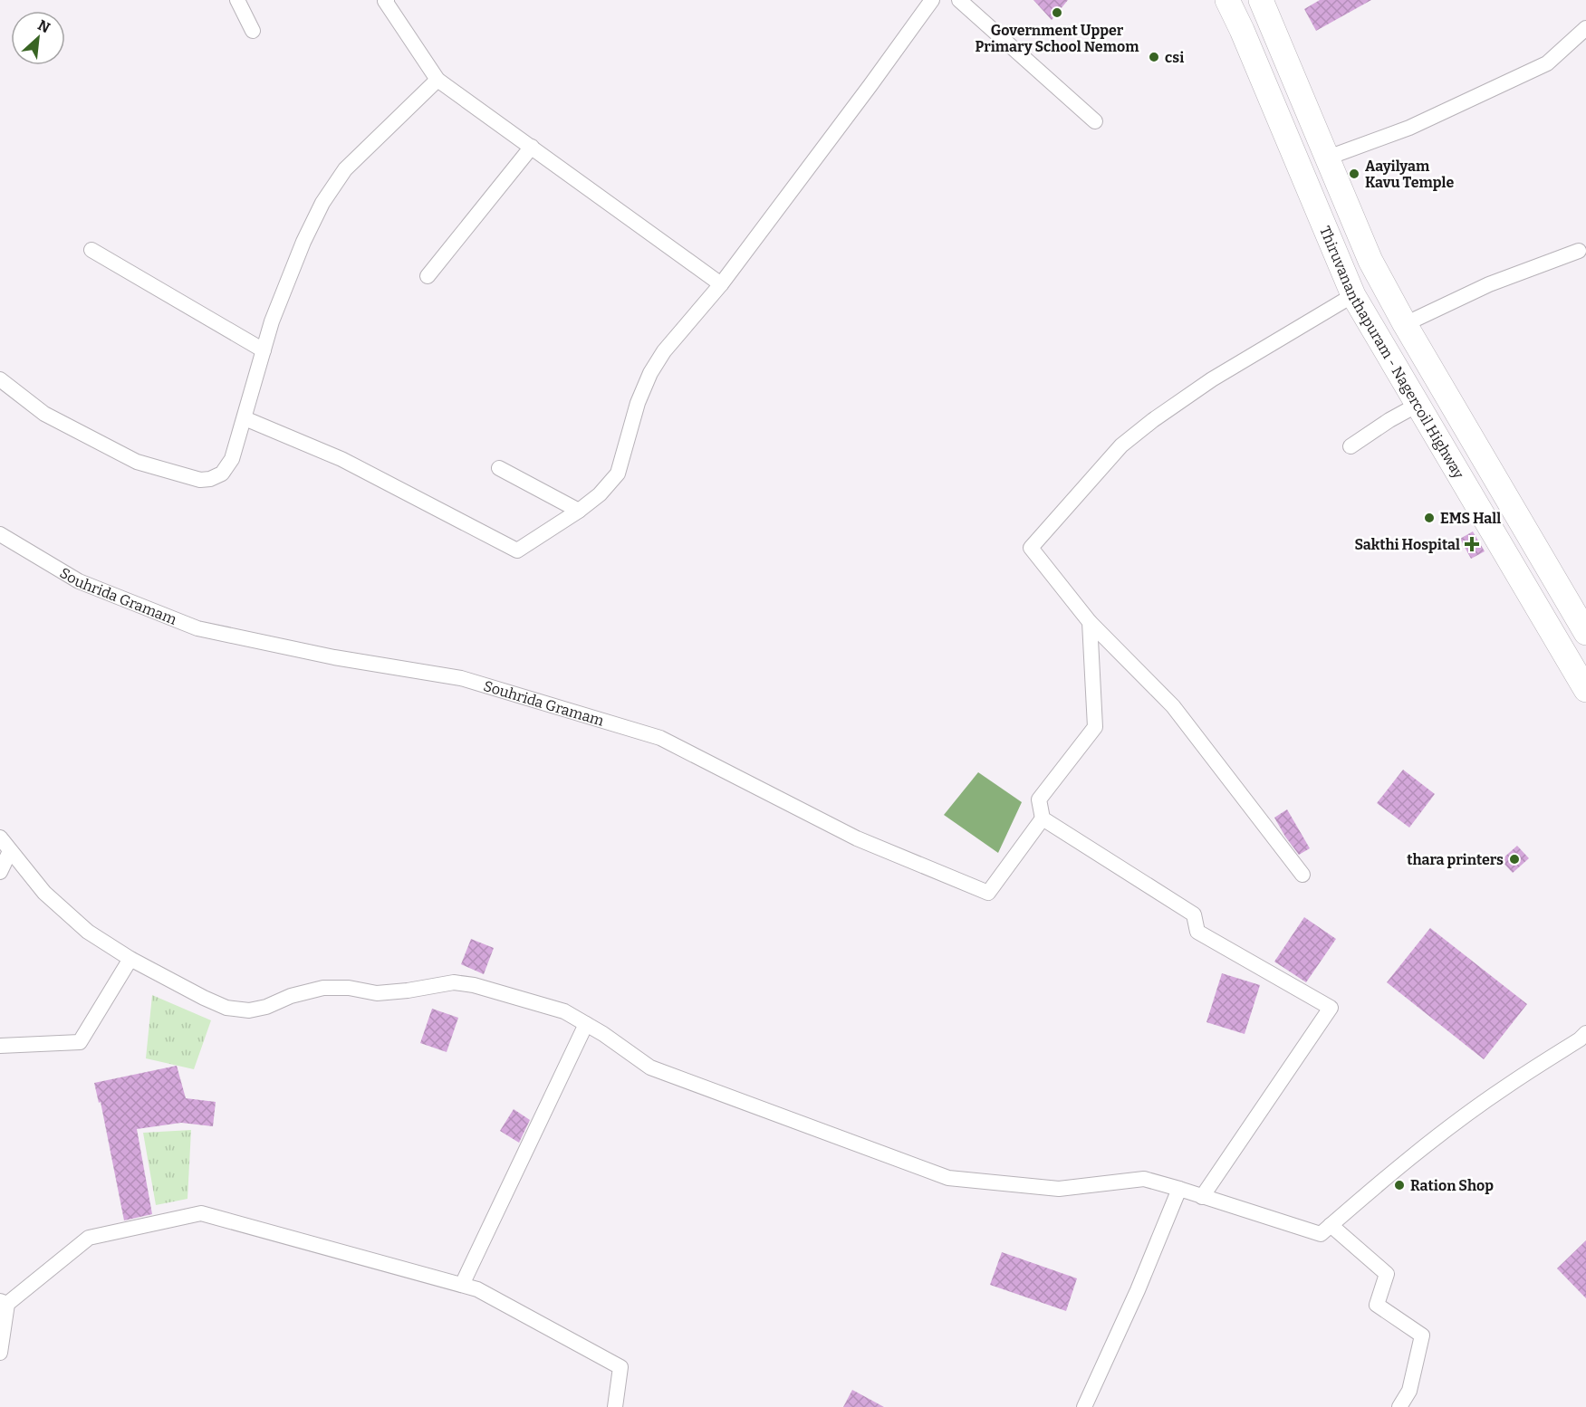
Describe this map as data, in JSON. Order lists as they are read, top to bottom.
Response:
{
  "streets": {
    "main road": ["Thiruvananthapuram - Nagercoil Highway"],
    "street": ["Souhrida Gramam"]
  },
  "places": {
    "other": [
      "Government Upper Primary School Nemom",
      "csi",
      "Aayilyam Kavu Temple",
      "EMS Hall",
      "thara printers",
      "Ration Shop"
    ],
    "health": ["Sakthi Hospital"]
  },
  "north": "top right"
}
